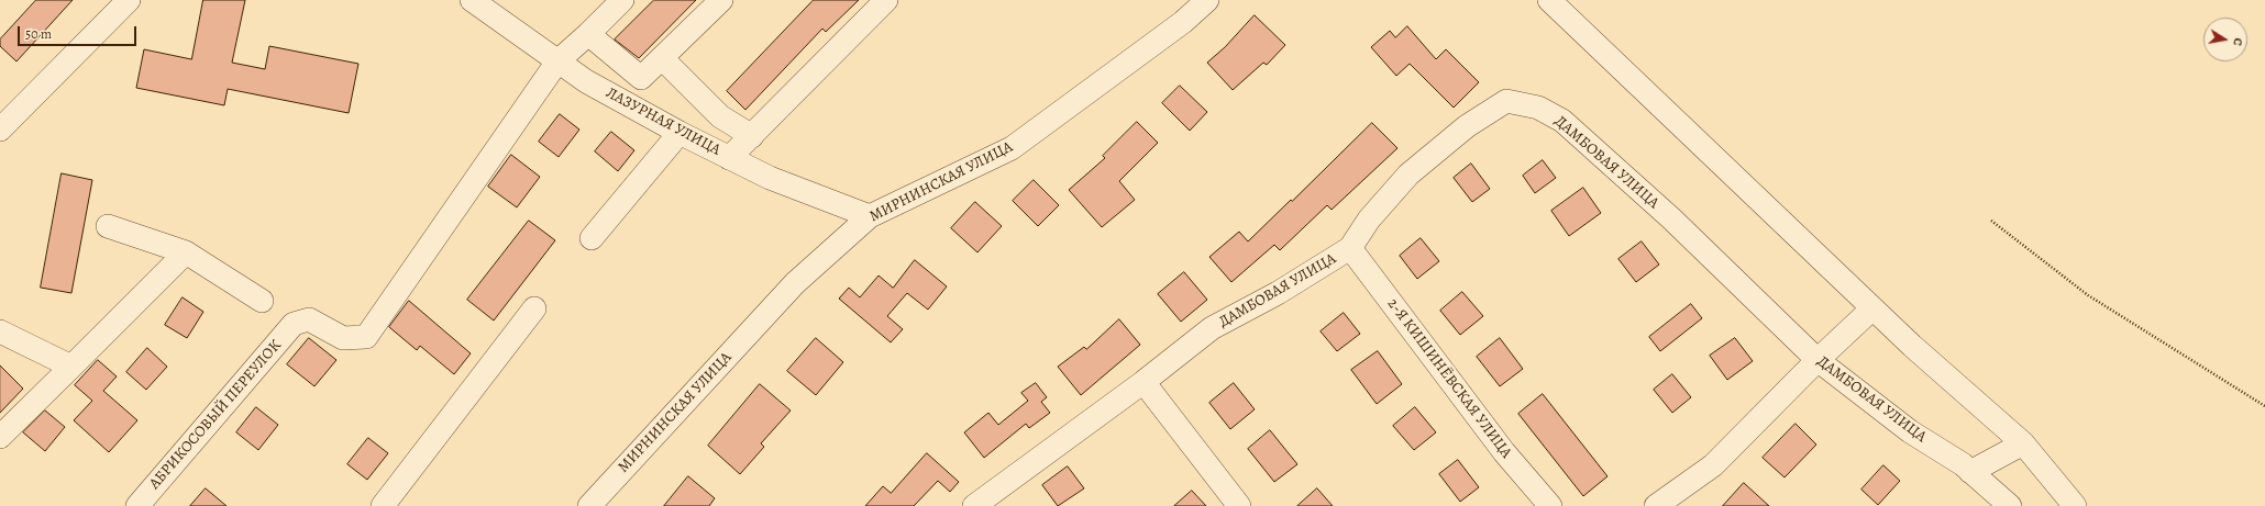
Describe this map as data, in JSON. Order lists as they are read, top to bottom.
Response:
{
  "streets": {
    "street": [
      "ЛАЗУРНАЯ УЛИЦА",
      "ДАМБОВАЯ УЛИЦА",
      "МИРНИНСКАЯ УЛИЦА",
      "2-Я КИШИНЁВСКАЯ УЛИЦА",
      "АБРИКОСОВЫЙ ПЕРЕУЛОК"
    ]
  },
  "crossings": [
    ["ЛАЗУРНАЯ УЛИЦА", "МИРНИНСКАЯ УЛИЦА"],
    ["ЛАЗУРНАЯ УЛИЦА", "АБРИКОСОВЫЙ ПЕРЕУЛОК"],
    ["ДАМБОВАЯ УЛИЦА", "2-Я КИШИНЁВСКАЯ УЛИЦА"]
  ],
  "scale_bar": "50 m",
  "north": "right"
}
